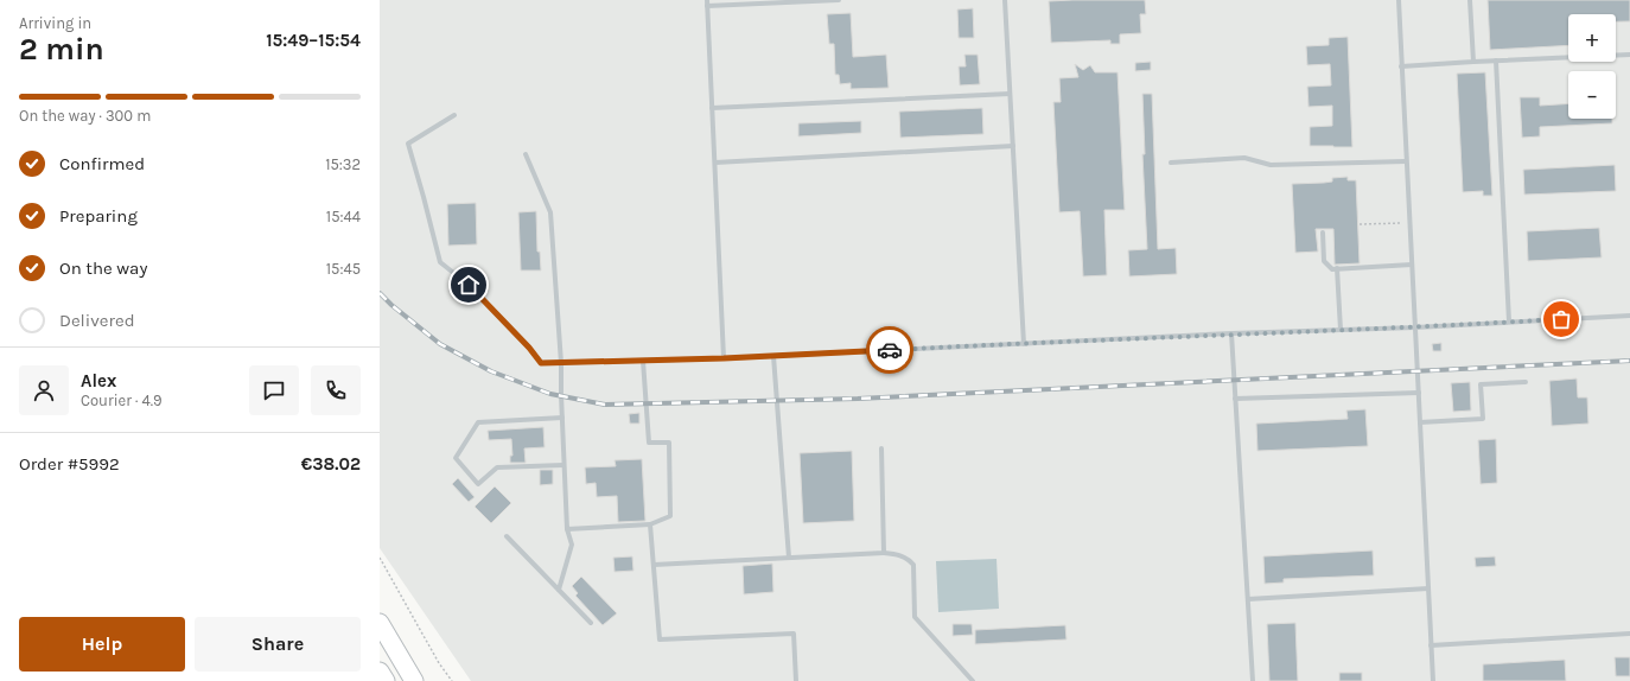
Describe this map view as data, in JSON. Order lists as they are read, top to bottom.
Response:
{
  "page": {
    "heading": ["2 min", "Arriving in", "15:49–15:54"],
    "panel": [
      "Alex",
      "Courier · 4.9",
      "Order #5992",
      "€38.02"
    ],
    "map_buttons": ["+", "−"],
    "bar": "On the way · 300 m",
    "list": [
      ["Confirmed", "15:32"],
      ["Preparing", "15:44"],
      ["On the way", "15:45"],
      "Delivered"
    ],
    "buttons": ["Help", "Share"]
  }
}
